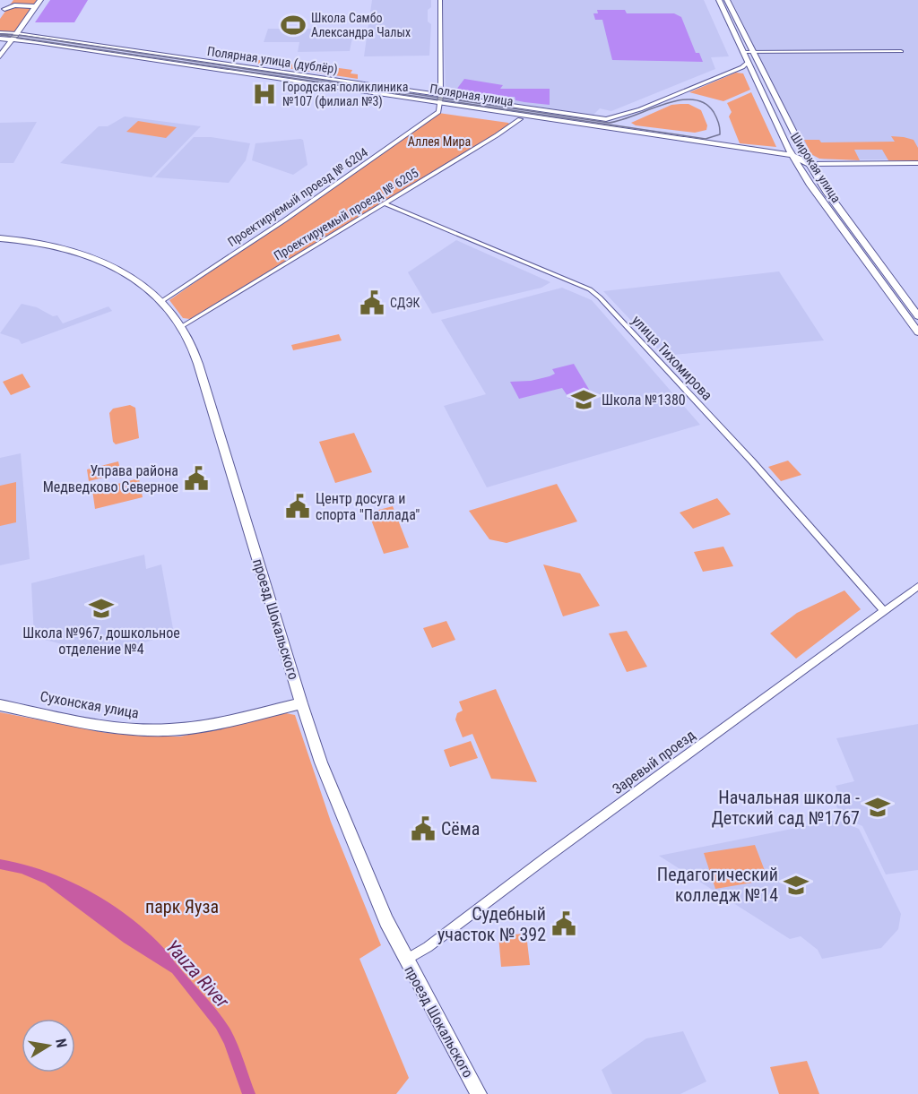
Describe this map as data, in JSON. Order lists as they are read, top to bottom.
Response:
{
  "streets": {
    "main road": [
      "Полярная улица",
      "Широкая улица",
      "проезд Шокальского",
      "Сухонская улица"
    ],
    "street": [
      "Проектируемый проезд № 6204",
      "Проектируемый проезд № 6205",
      "улица Тихомирова",
      "Заревый проезд"
    ]
  },
  "crossings": [
    ["Полярная улица", "Широкая улица"],
    ["Полярная улица", "Проектируемый проезд № 6204"],
    ["Полярная улица", "Проектируемый проезд № 6205"],
    ["Проектируемый проезд № 6204", "проезд Шокальского"],
    ["Проектируемый проезд № 6205", "улица Тихомирова"],
    ["Проектируемый проезд № 6205", "проезд Шокальского"],
    ["улица Тихомирова", "Заревый проезд"],
    ["проезд Шокальского", "Сухонская улица"],
    ["проезд Шокальского", "Заревый проезд"]
  ],
  "water": ["Yauza River"],
  "parks": ["Аллея Мира", "парк Яуза"],
  "places": {
    "sports": ["Школа Самбо Александра Чалых"],
    "hospital": ["Городская поликлиника №107 (филиал №3)"],
    "public building": [
      "СДЭК",
      "Управа района Медведково Северное",
      "Центр досуга и спорта \"Паллада\"",
      "Сёма",
      "Судебный участок № 392"
    ],
    "school or university": [
      "Школа №1380",
      "Школа №967, дошкольное отделение №4",
      "Начальная школа - Детский сад №1767",
      "Педагогический колледж №14"
    ]
  },
  "north": "right"
}
